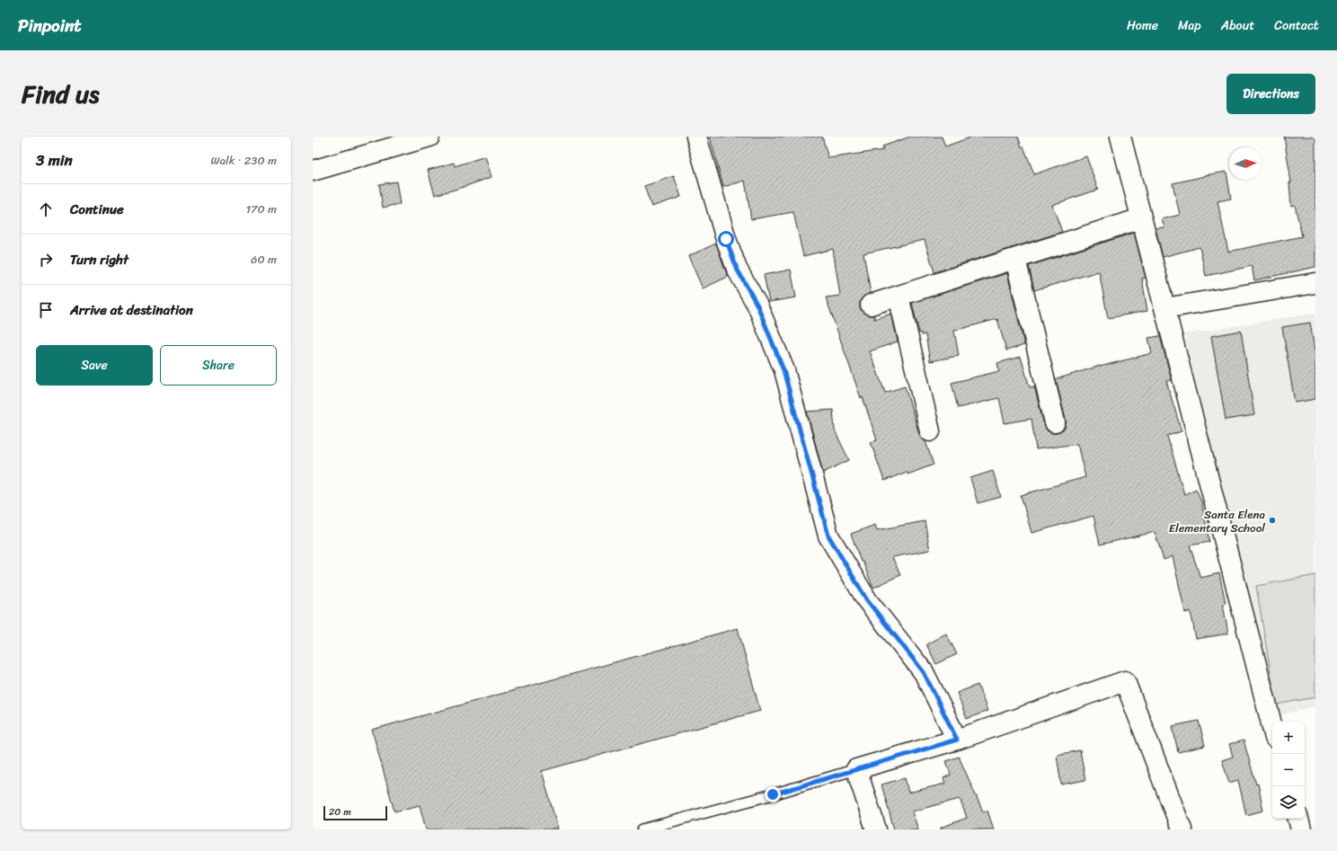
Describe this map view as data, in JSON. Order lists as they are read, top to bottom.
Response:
{
  "places": ["Santa Elena Elementary School"],
  "scale_bar": "20 m",
  "north": "right",
  "page": {
    "header": "Pinpoint",
    "nav": [
      "Home",
      "Map",
      "About",
      "Contact"
    ],
    "title": "Find us",
    "buttons": [
      "Directions",
      ["Save", "Share"]
    ],
    "heading": ["3 min", "Walk · 230 m"],
    "list": [
      ["Continue", "170 m"],
      ["Turn right", "60 m"],
      "Arrive at destination"
    ],
    "map_buttons": ["+", "−"],
    "scale": "20 m"
  }
}
